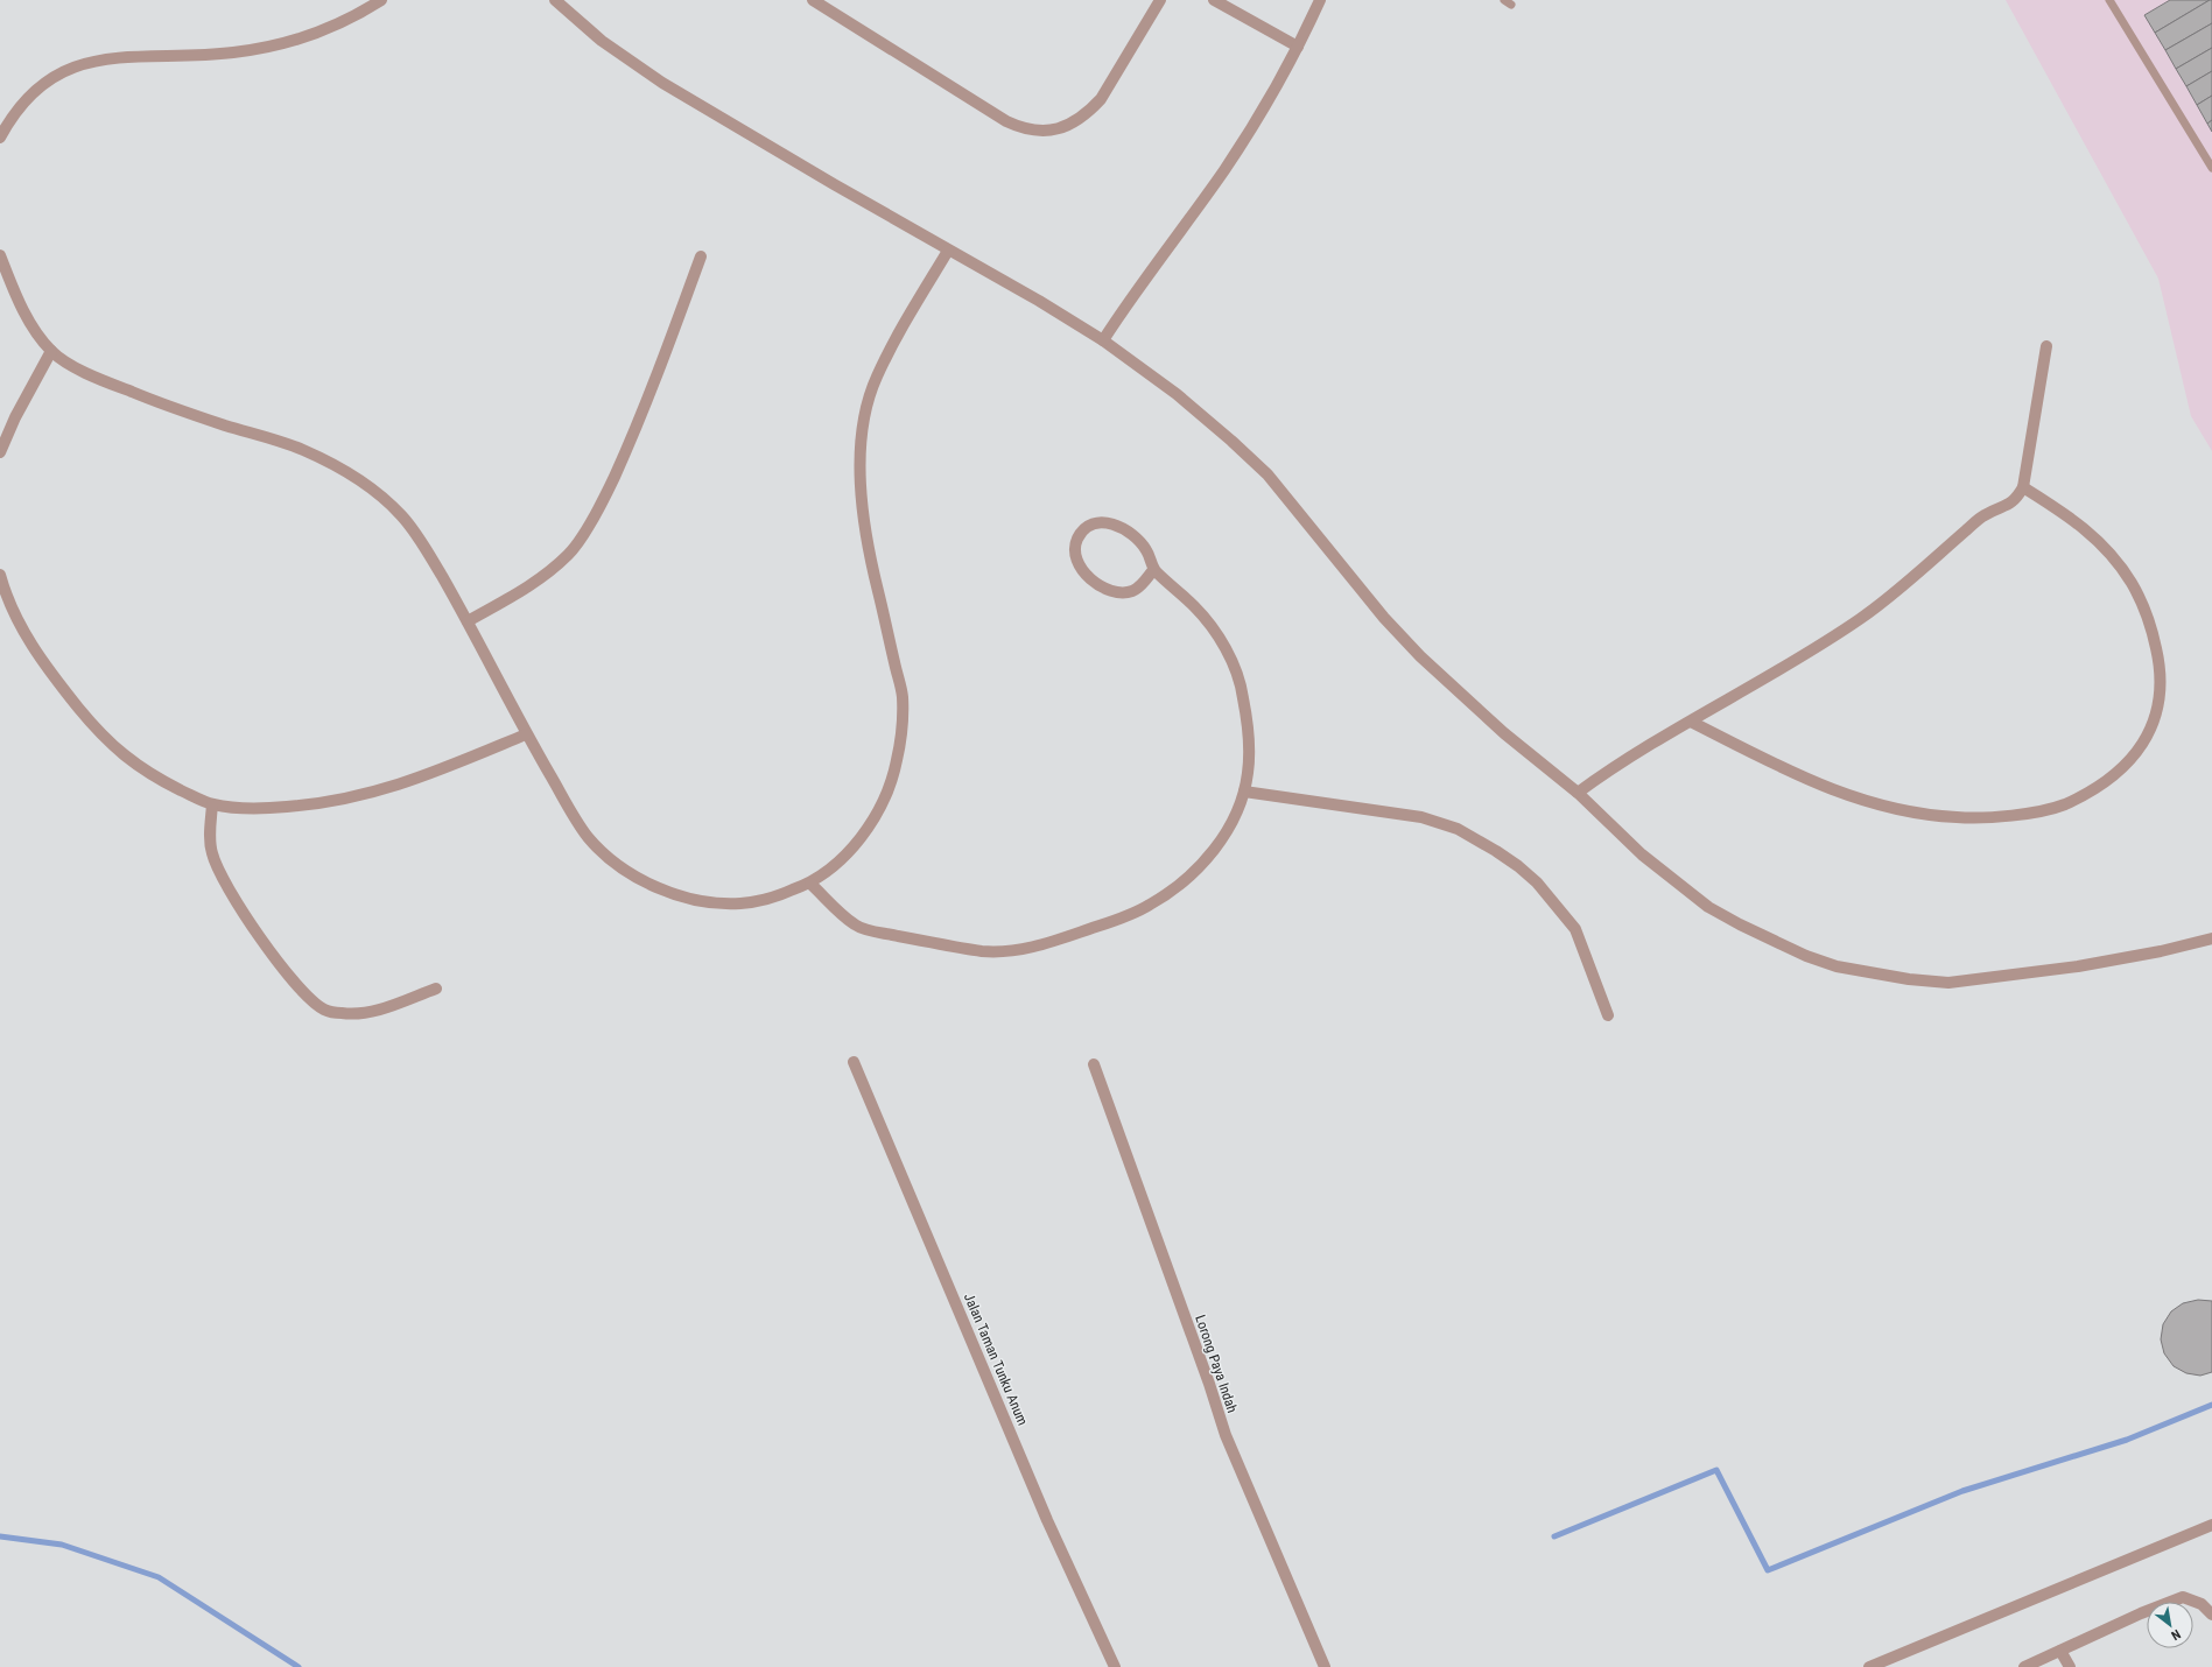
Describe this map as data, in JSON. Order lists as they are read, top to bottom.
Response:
{
  "streets": {
    "street": ["Jalan Taman Tunku Anum", "Lorong Paya Indah"]
  },
  "north": "bottom right"
}
